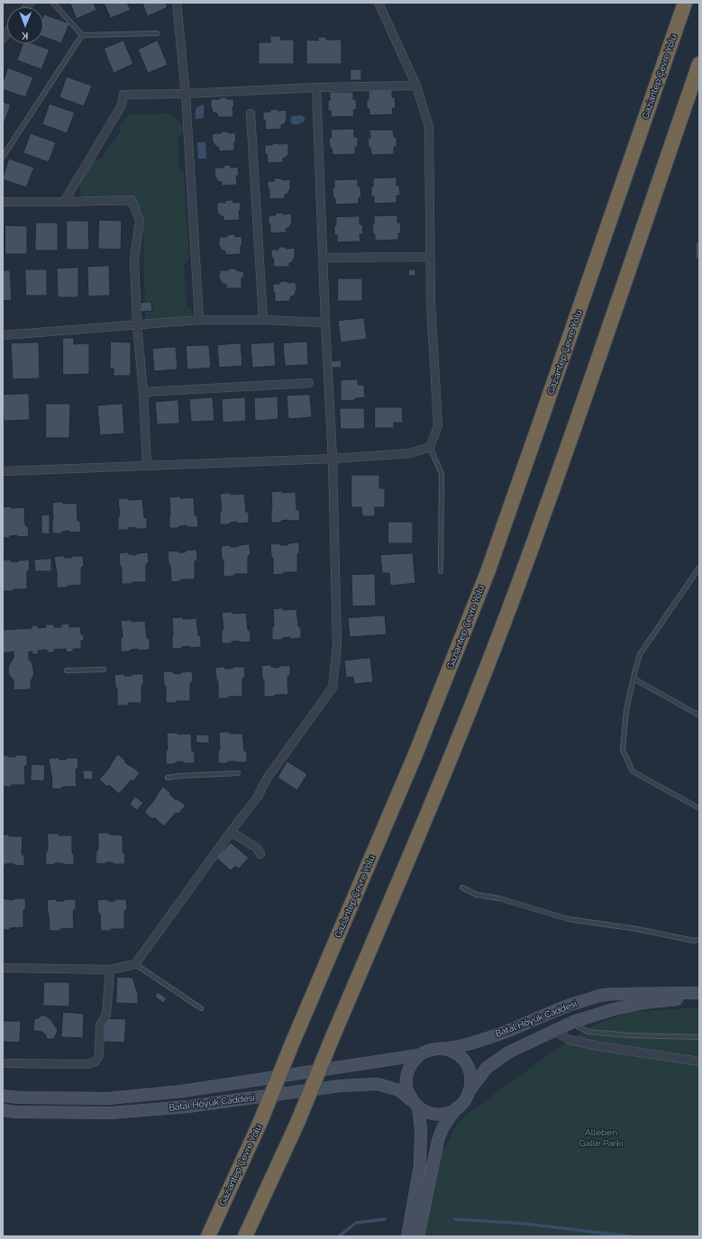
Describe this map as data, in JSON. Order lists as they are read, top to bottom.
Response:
{
  "streets": {
    "highway": ["Gaziantep Çevre Yolu"],
    "main road": ["Batal Höyük Caddesi"]
  },
  "parks": ["Alleben Galle Parkı"],
  "north": "bottom"
}
